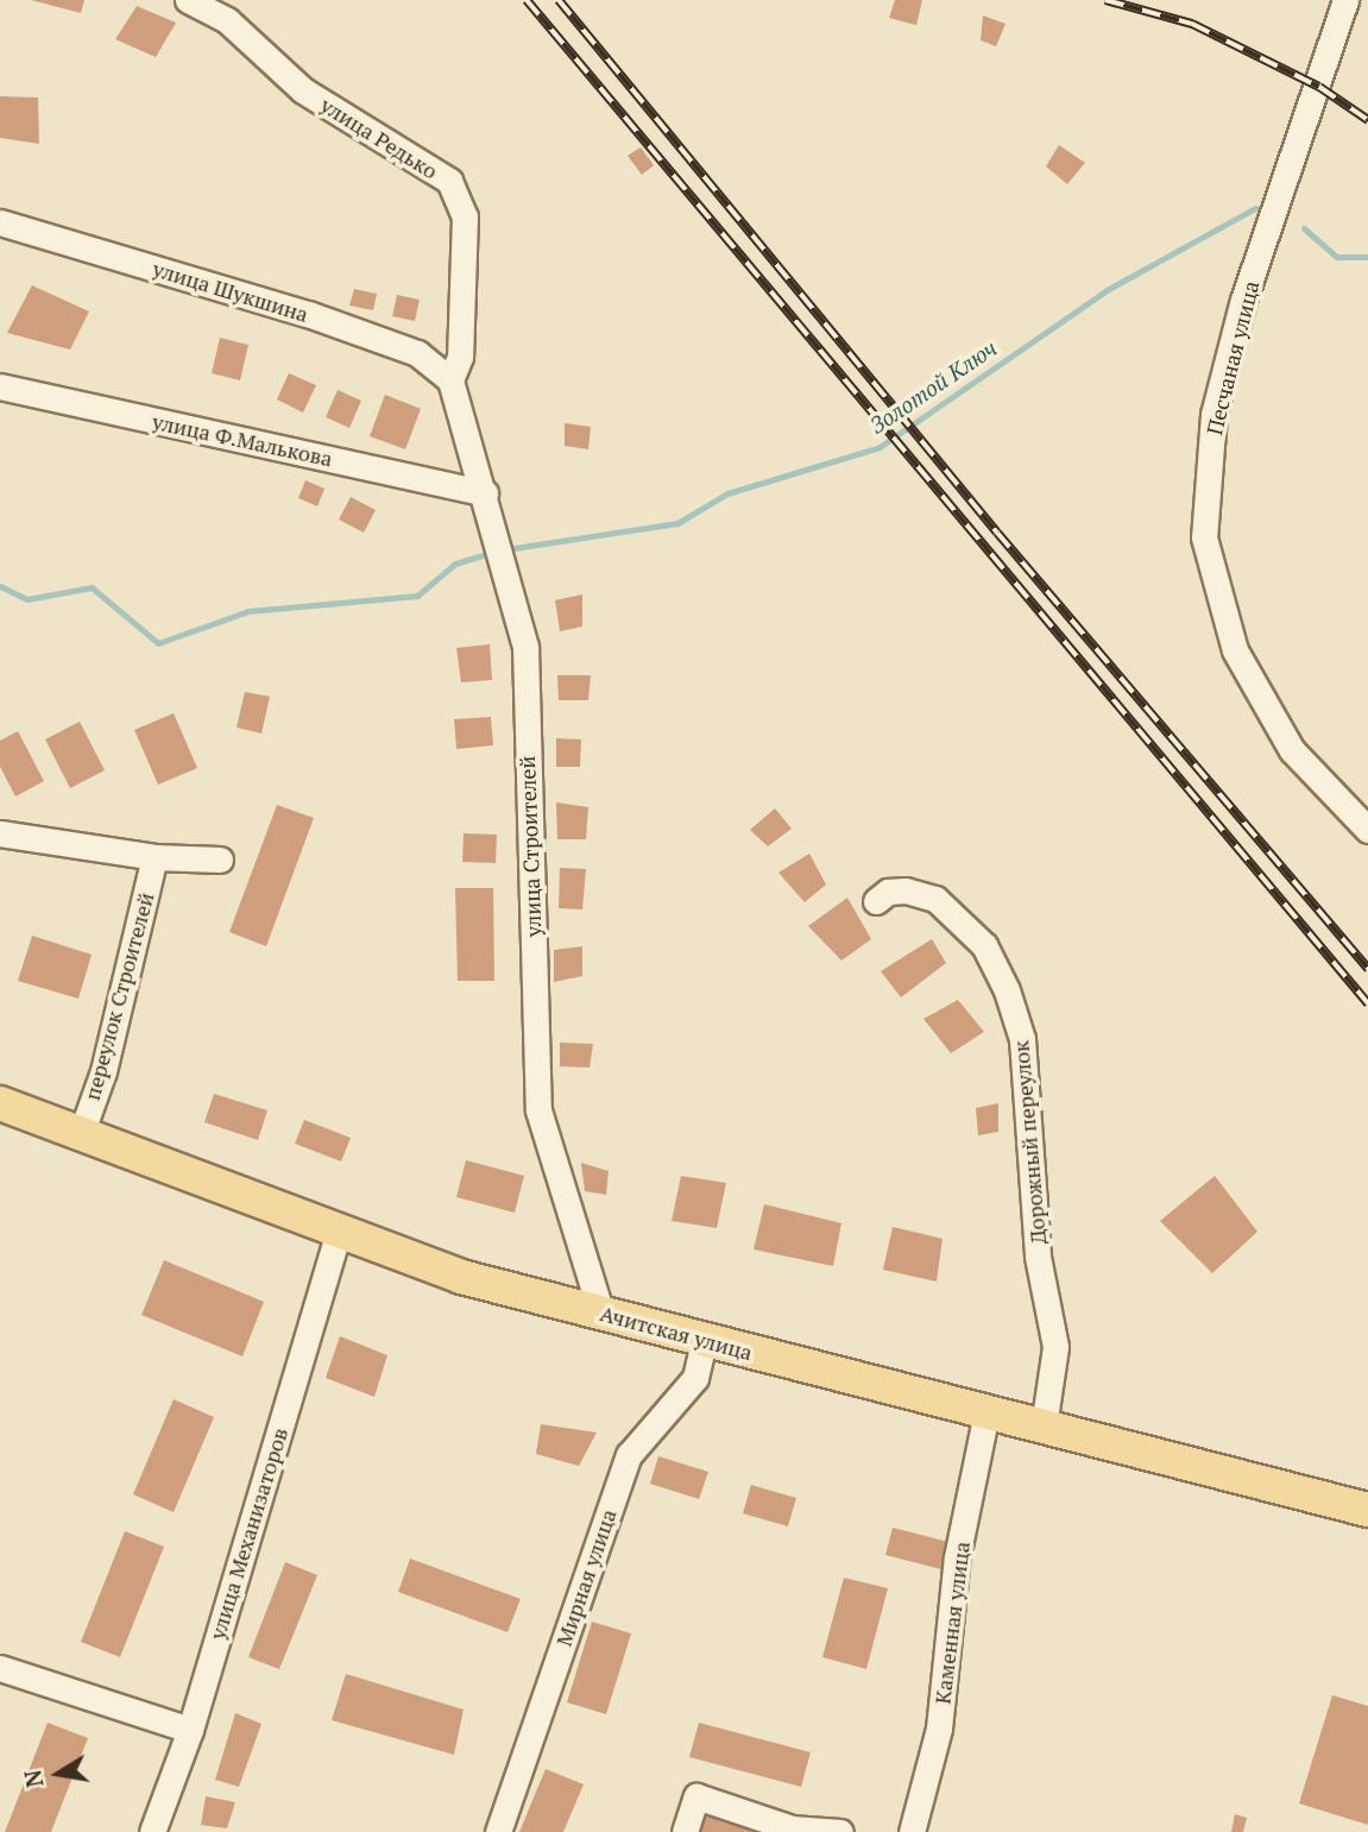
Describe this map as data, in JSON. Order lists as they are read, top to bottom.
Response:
{
  "streets": {
    "main road": ["Ачитская улица"],
    "street": [
      "улица Редько",
      "улица Шукшина",
      "Песчаная улица",
      "улица Ф.Малькова",
      "улица Строителей",
      "переулок Строителей",
      "Дорожный переулок",
      "улица Механизаторов",
      "Мирная улица",
      "Каменная улица"
    ]
  },
  "crossings": [
    ["улица Редько", "улица Шукшина"],
    ["улица Редько", "улица Строителей"],
    ["улица Шукшина", "улица Строителей"],
    ["улица Ф.Малькова", "улица Строителей"],
    ["улица Строителей", "Ачитская улица"],
    ["переулок Строителей", "Ачитская улица"],
    ["Дорожный переулок", "Ачитская улица"],
    ["Ачитская улица", "улица Механизаторов"],
    ["Ачитская улица", "Мирная улица"],
    ["Ачитская улица", "Каменная улица"]
  ],
  "water": ["Золотой Ключ"],
  "north": "left"
}
